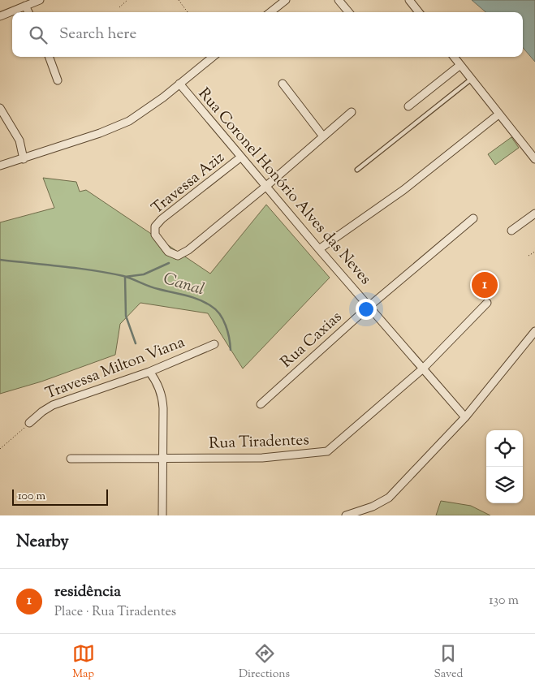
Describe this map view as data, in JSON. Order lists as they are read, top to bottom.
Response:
{
  "streets": {
    "street": [
      "Travessa Aziz",
      "Rua Coronel Honório Alves das Neves",
      "Rua Caxias",
      "Travessa Milton Viana",
      "Rua Tiradentes"
    ]
  },
  "crossings": [
    ["Travessa Aziz", "Rua Coronel Honório Alves das Neves"],
    ["Rua Coronel Honório Alves das Neves", "Rua Caxias"],
    ["Rua Coronel Honório Alves das Neves", "Rua Tiradentes"]
  ],
  "water": ["Canal"],
  "scale_bar": "100 m",
  "page": {
    "search": "Search here",
    "pins": "1",
    "scale": "100 m",
    "heading": "Nearby",
    "list": [
      {
        "mark": "1",
        "name": "residência",
        "note": "Place · Rua Tiradentes",
        "value": "130 m"
      }
    ],
    "nav": ["Map", "Directions", "Saved"]
  }
}
